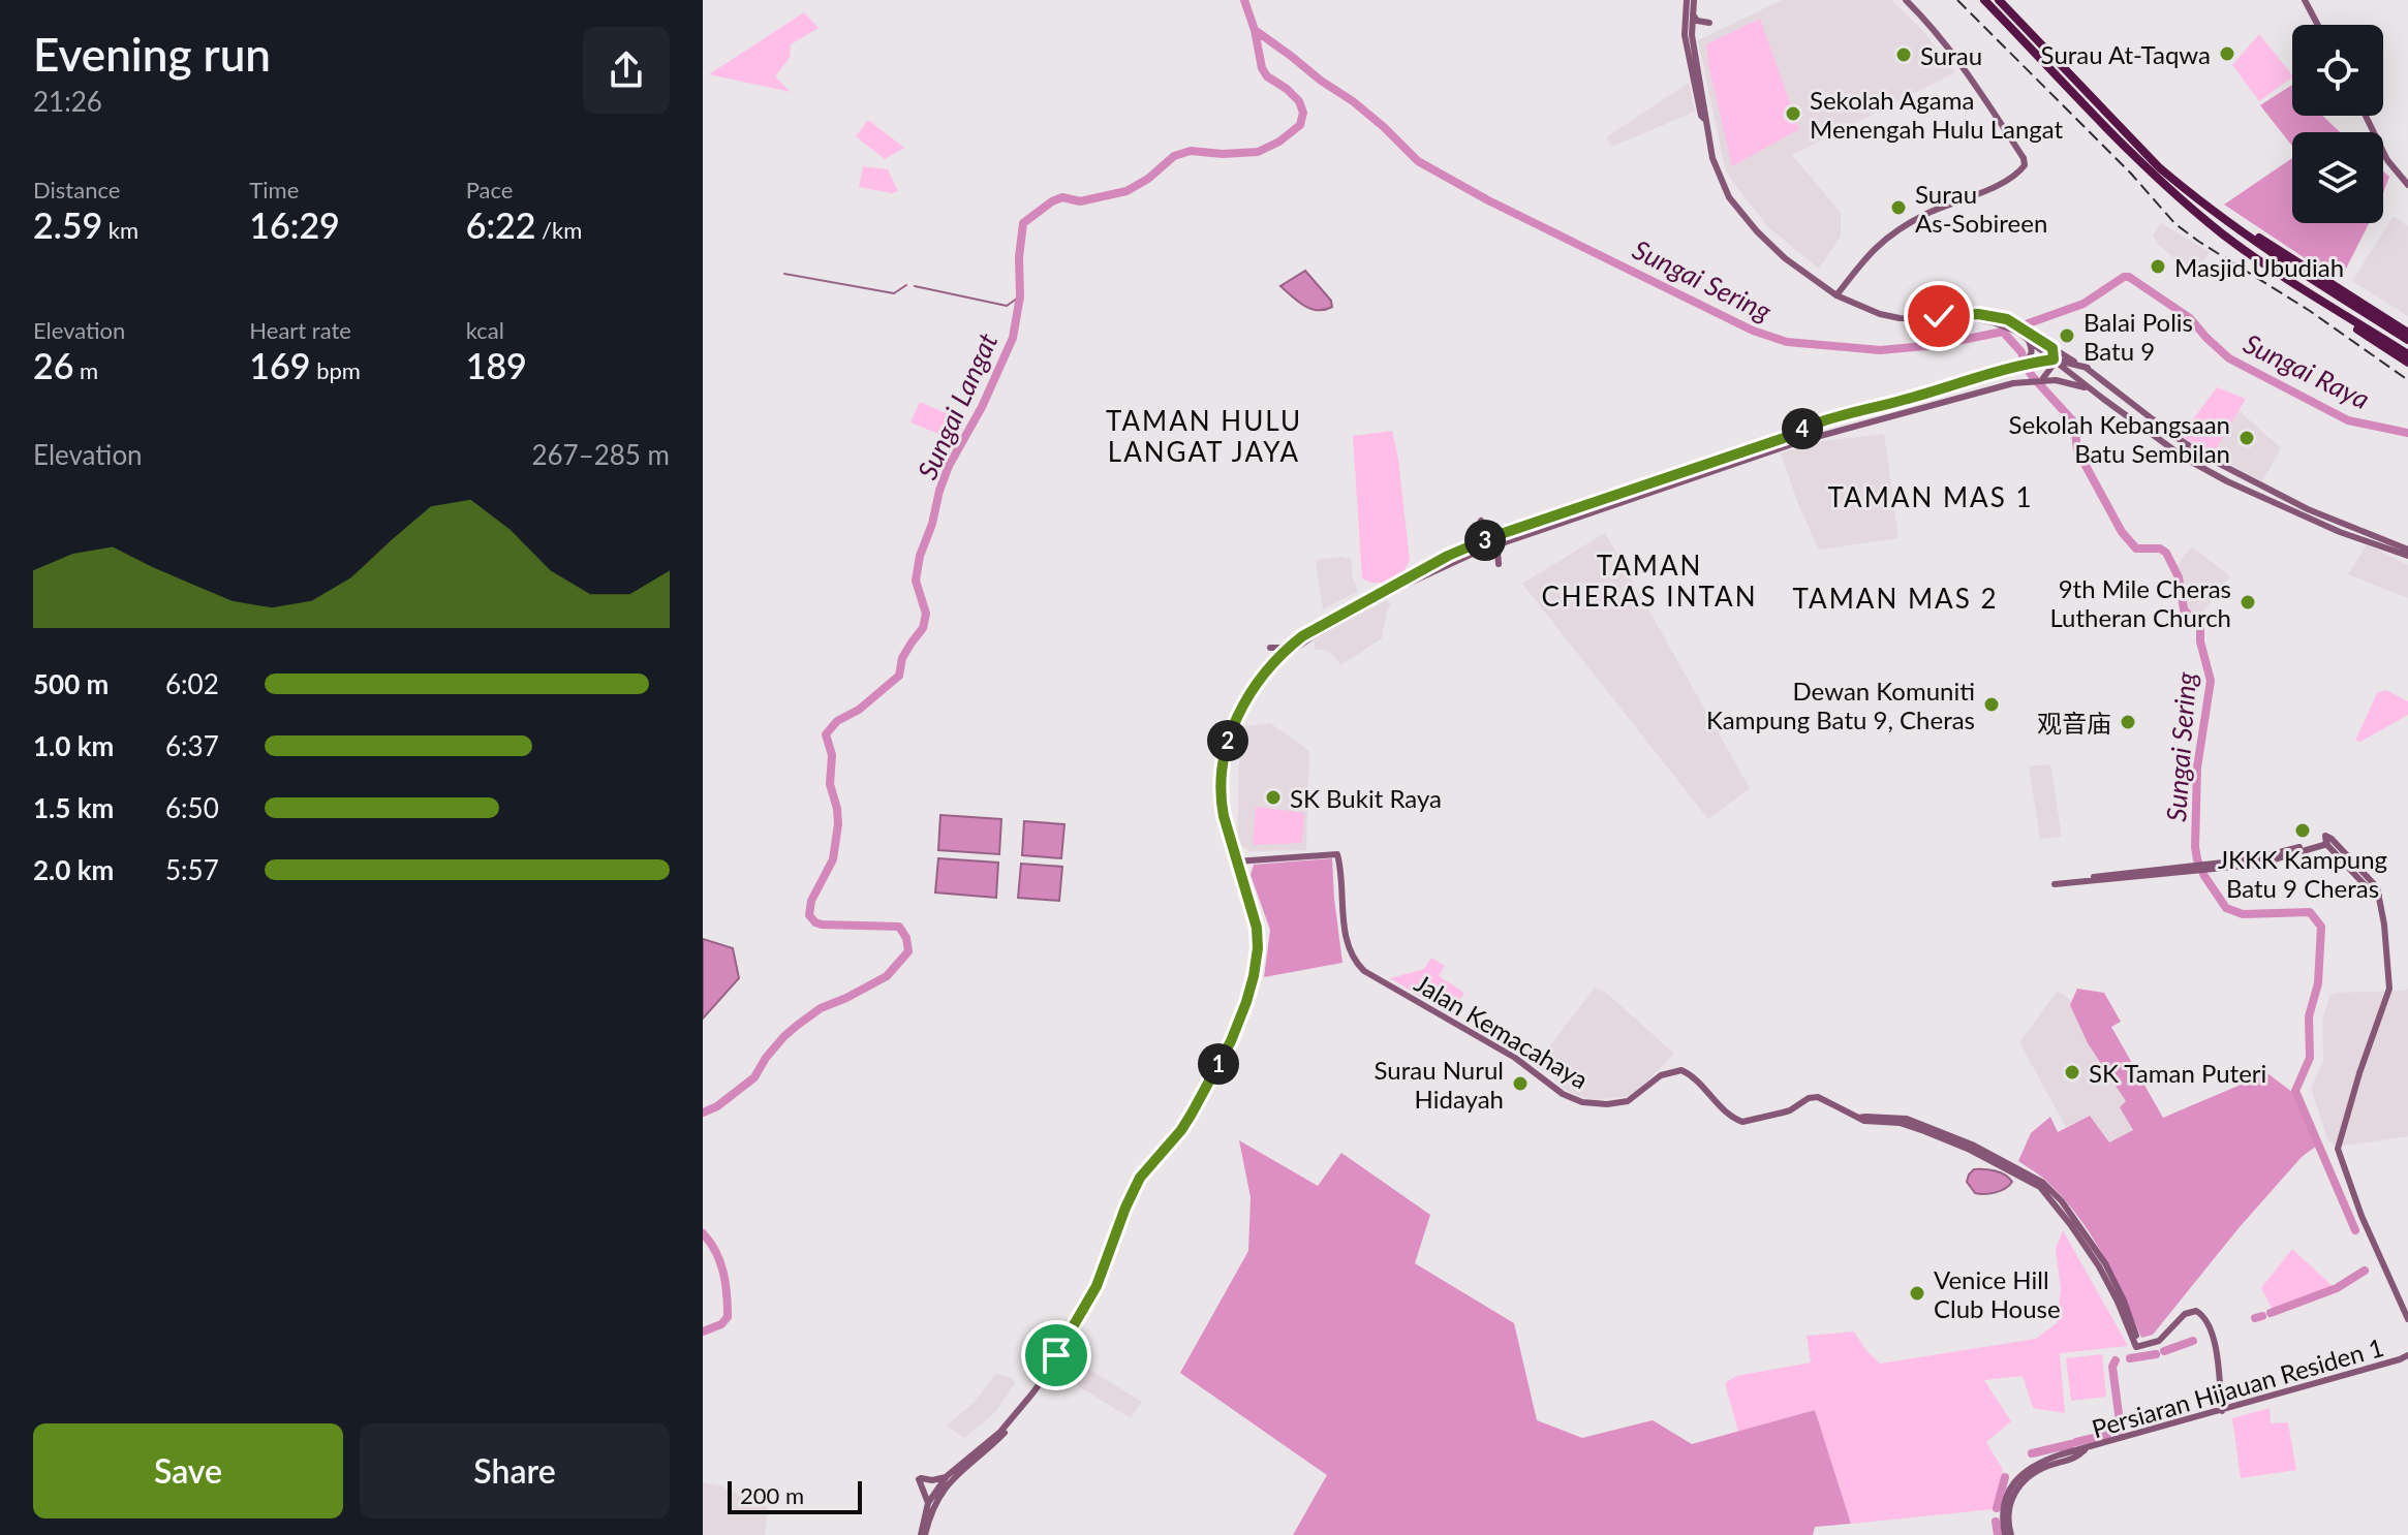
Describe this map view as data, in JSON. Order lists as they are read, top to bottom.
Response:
{
  "streets": {
    "main road": ["Jalan Kemacahaya", "Persiaran Hijauan Residen 1"]
  },
  "districts": [
    "TAMAN HULU LANGAT JAYA",
    "TAMAN MAS 1",
    "TAMAN CHERAS INTAN",
    "TAMAN MAS 2"
  ],
  "water": ["Sungai Sering", "Sungai Raya", "Sungai Langat"],
  "places": [
    "Surau At-Taqwa",
    "Surau",
    "Sekolah Agama Menengah Hulu Langat",
    "Surau As-Sobireen",
    "Masjid Ubudiah",
    "Balai Polis Batu 9",
    "Sekolah Kebangsaan Batu Sembilan",
    "9th Mile Cheras Lutheran Church",
    "Dewan Komuniti Kampung Batu 9, Cheras",
    "观音庙",
    "SK Bukit Raya",
    "JKKK Kampung Batu 9 Cheras",
    "SK Taman Puteri",
    "Surau Nurul Hidayah",
    "Venice Hill Club House"
  ],
  "scale_bar": "200 m",
  "page": {
    "heading": ["Evening run", "21:26"],
    "stats": [
      ["Distance", "2.59 km"],
      ["Time", "16:29"],
      ["Pace", "6:22 /km"],
      ["Elevation", "26 m"],
      ["Heart rate", "169 bpm"],
      ["kcal", "189"]
    ],
    "pins": [
      "4",
      "3",
      "2",
      "1"
    ],
    "chart": ["Elevation", "267–285 m"],
    "list": [
      {
        "name": "500 m",
        "note": "6:02"
      },
      {
        "name": "1.0 km",
        "note": "6:37"
      },
      {
        "name": "1.5 km",
        "note": "6:50"
      },
      {
        "name": "2.0 km",
        "note": "5:57"
      }
    ],
    "buttons": ["Save", "Share"],
    "scale": "200 m"
  }
}
